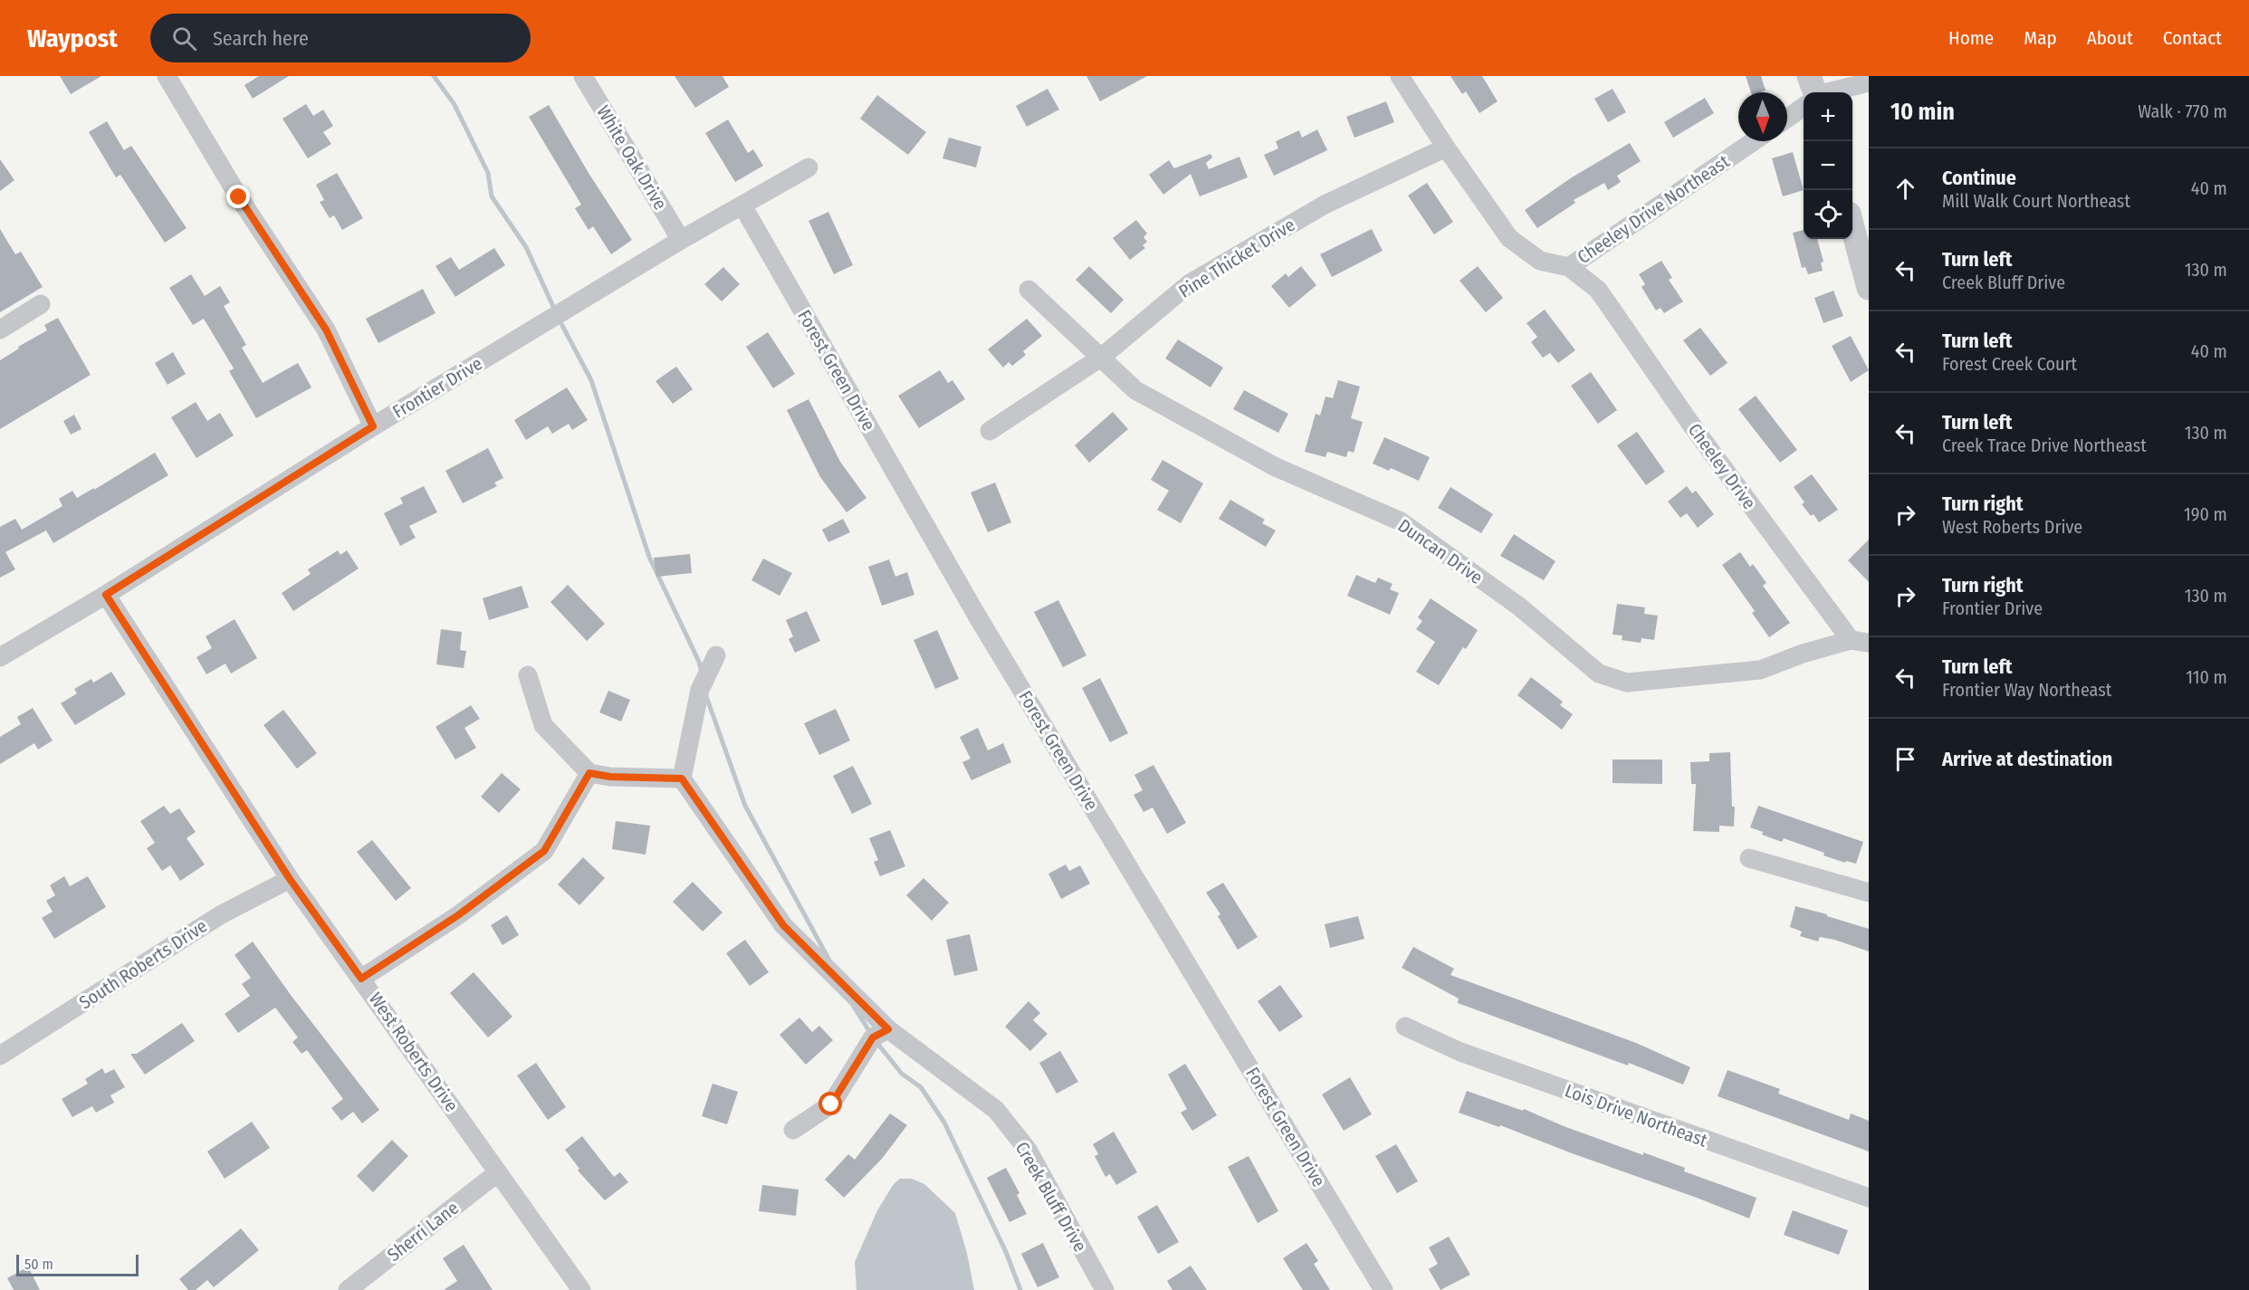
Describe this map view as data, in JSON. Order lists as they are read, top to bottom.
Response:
{
  "streets": {
    "street": [
      "White Oak Drive",
      "Cheeley Drive Northeast",
      "Pine Thicket Drive",
      "Forest Green Drive",
      "Frontier Drive",
      "Cheeley Drive",
      "Duncan Drive",
      "South Roberts Drive",
      "West Roberts Drive",
      "Lois Drive Northeast",
      "Creek Bluff Drive",
      "Sherri Lane"
    ]
  },
  "crossings": [
    ["White Oak Drive", "Frontier Drive"],
    ["Cheeley Drive Northeast", "Cheeley Drive"],
    ["Pine Thicket Drive", "Duncan Drive"],
    ["Forest Green Drive", "Frontier Drive"],
    ["Frontier Drive", "West Roberts Drive"],
    ["Cheeley Drive", "Duncan Drive"],
    ["South Roberts Drive", "West Roberts Drive"],
    ["West Roberts Drive", "Sherri Lane"]
  ],
  "scale_bar": "50 m",
  "north": "bottom",
  "page": {
    "header": "Waypost",
    "search": "Search here",
    "nav": [
      "Home",
      "Map",
      "About",
      "Contact"
    ],
    "heading": ["10 min", "Walk · 770 m"],
    "map_buttons": ["+", "−"],
    "list": [
      ["Continue", "Mill Walk Court Northeast", "40 m"],
      ["Turn left", "Creek Bluff Drive", "130 m"],
      ["Turn left", "Forest Creek Court", "40 m"],
      ["Turn left", "Creek Trace Drive Northeast", "130 m"],
      ["Turn right", "West Roberts Drive", "190 m"],
      ["Turn right", "Frontier Drive", "130 m"],
      ["Turn left", "Frontier Way Northeast", "110 m"],
      "Arrive at destination"
    ],
    "scale": "50 m"
  }
}
